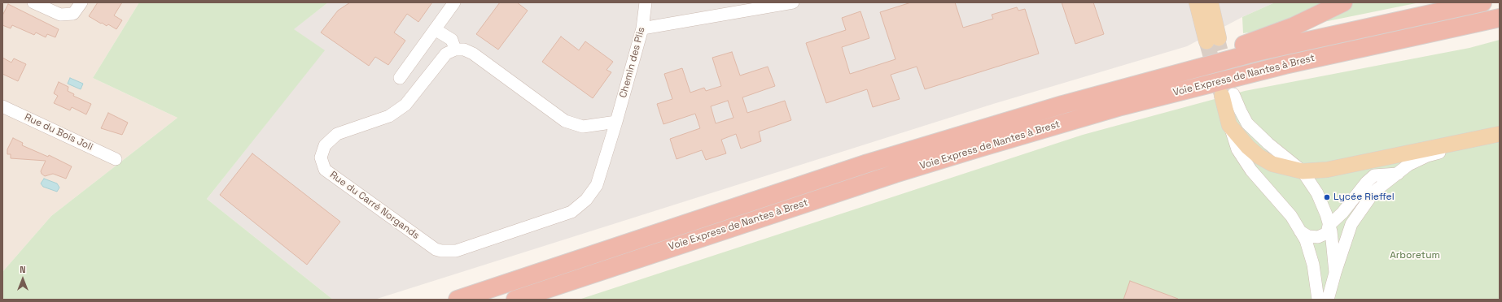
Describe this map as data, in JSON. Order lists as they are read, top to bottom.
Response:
{
  "streets": {
    "highway": ["Voie Express de Nantes à Brest"],
    "street": ["Chemin des Plis", "Rue du Bois Joli", "Rue du Carré Norgands"]
  },
  "crossings": [
    ["Chemin des Plis", "Rue du Carré Norgands"]
  ],
  "parks": ["Arboretum"],
  "places": ["Lycée Rieffel"],
  "north": "top"
}
